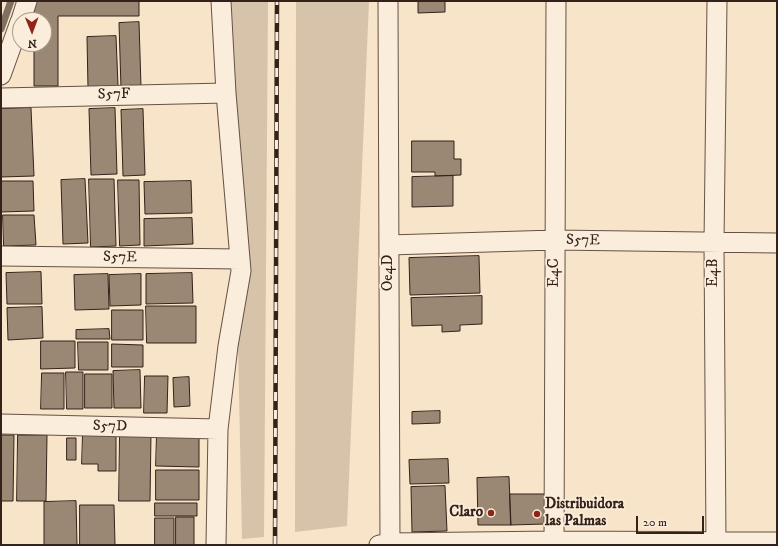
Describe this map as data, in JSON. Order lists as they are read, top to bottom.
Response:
{
  "streets": {
    "street": [
      "S57F",
      "S57E",
      "Oe4D",
      "E4C",
      "E4B",
      "S57D"
    ]
  },
  "crossings": [
    ["S57E", "Oe4D"],
    ["S57E", "E4C"],
    ["S57E", "E4B"]
  ],
  "places": ["Claro", "Distribuidora las Palmas"],
  "scale_bar": "20 m",
  "north": "bottom"
}
